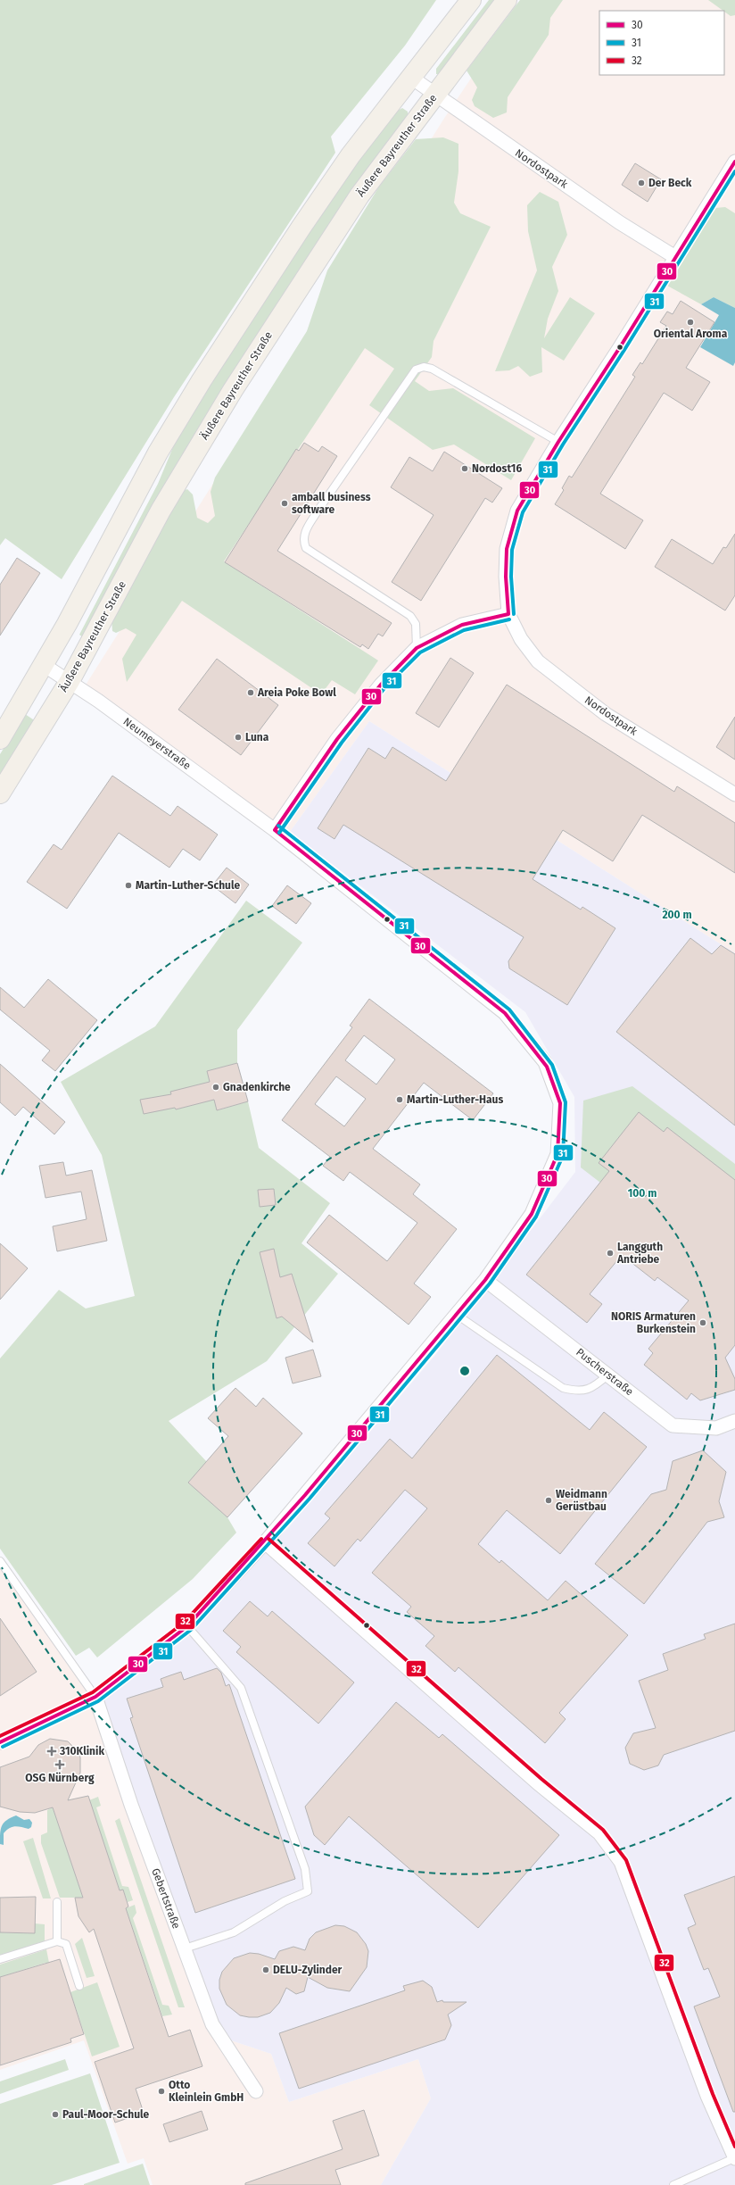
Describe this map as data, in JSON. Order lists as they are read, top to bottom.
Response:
{
  "streets": {
    "main road": ["Äußere Bayreuther Straße"],
    "street": [
      "Nordostpark",
      "Neumeyerstraße",
      "Puscherstraße",
      "Gebertstraße"
    ]
  },
  "crossings": [
    ["Äußere Bayreuther Straße", "Nordostpark"],
    ["Äußere Bayreuther Straße", "Neumeyerstraße"],
    ["Neumeyerstraße", "Puscherstraße"],
    ["Neumeyerstraße", "Gebertstraße"]
  ],
  "places": {
    "other": [
      "Der Beck",
      "Oriental Aroma",
      "Nordost16",
      "amball business software",
      "Areia Poke Bowl",
      "Luna",
      "Martin-Luther-Schule",
      "Gnadenkirche",
      "Martin-Luther-Haus",
      "Langguth Antriebe",
      "NORIS Armaturen Burkenstein",
      "Weidmann Gerüstbau",
      "DELU-Zylinder",
      "Otto Kleinlein GmbH",
      "Paul-Moor-Schule"
    ],
    "health": ["310Klinik", "OSG Nürnberg"]
  },
  "lines": ["transit line 30", "transit line 31", "transit line 32"],
  "legend": ["30", "31", "32"],
  "rings": ["200 m", "100 m"]
}
